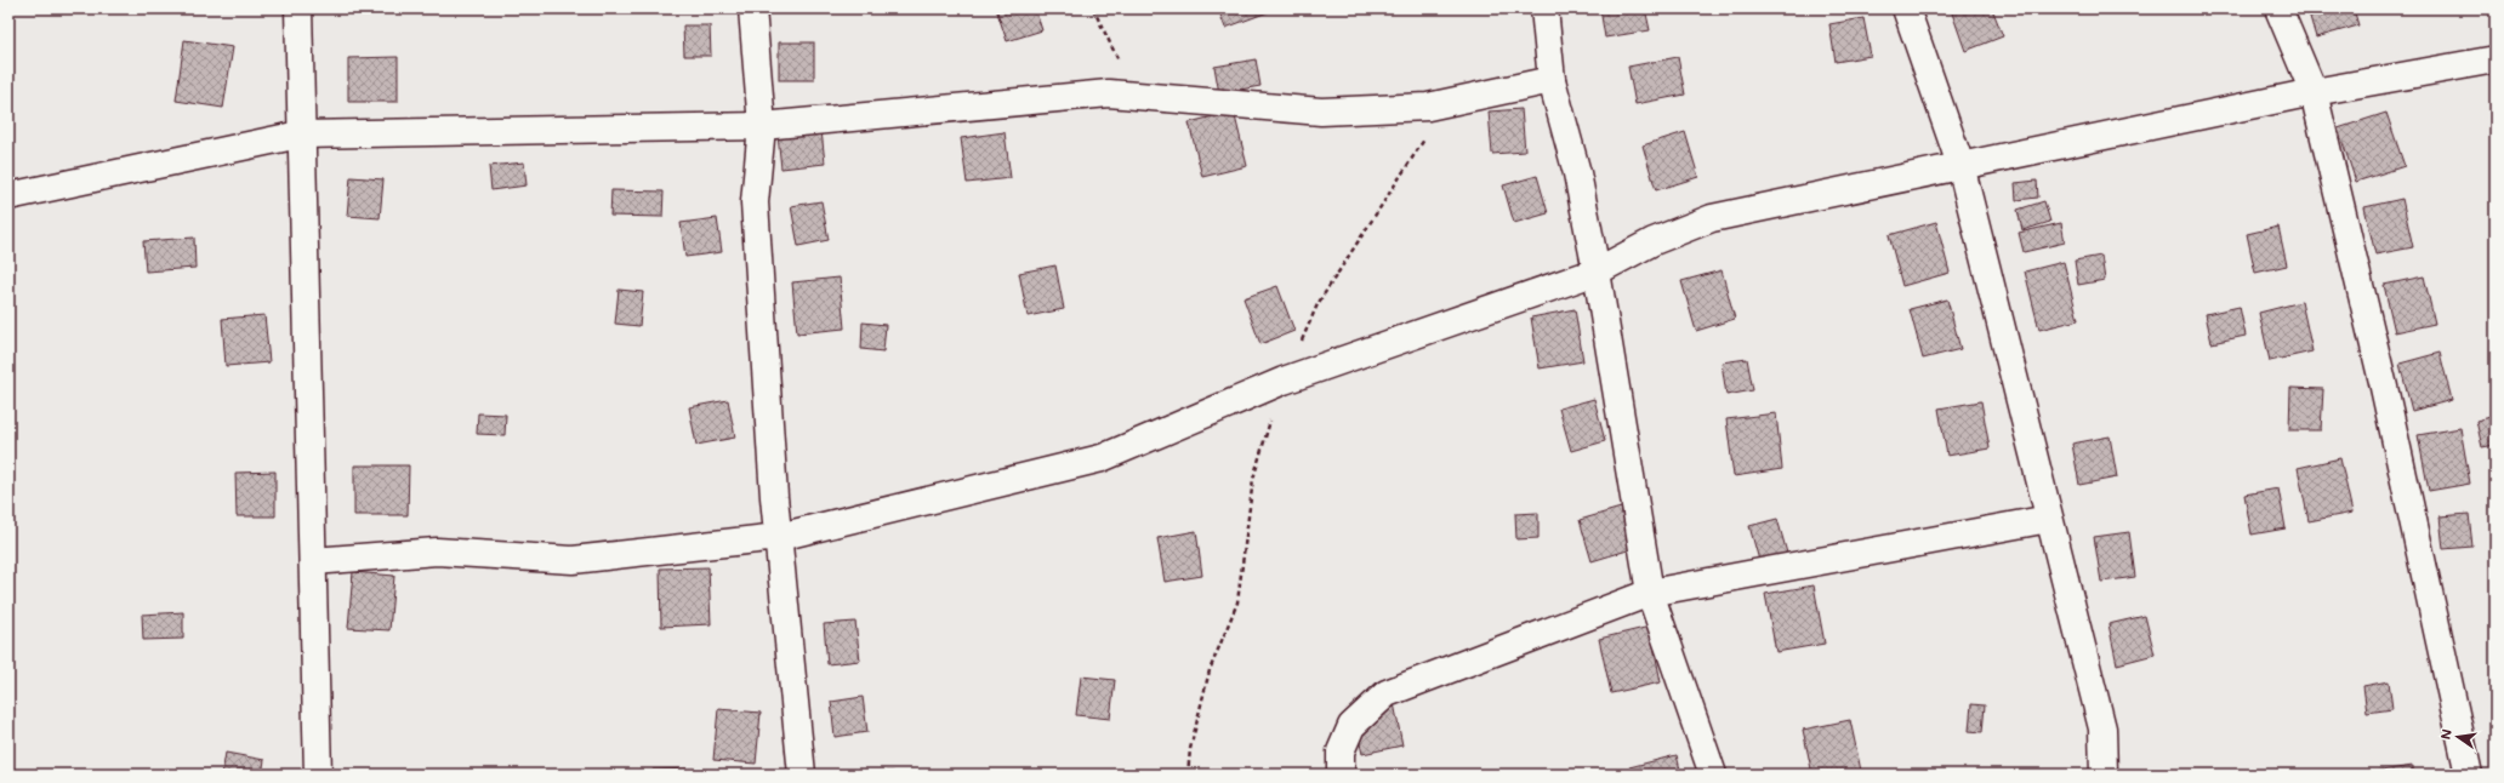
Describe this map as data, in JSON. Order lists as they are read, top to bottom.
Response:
{
  "north": "left"
}
